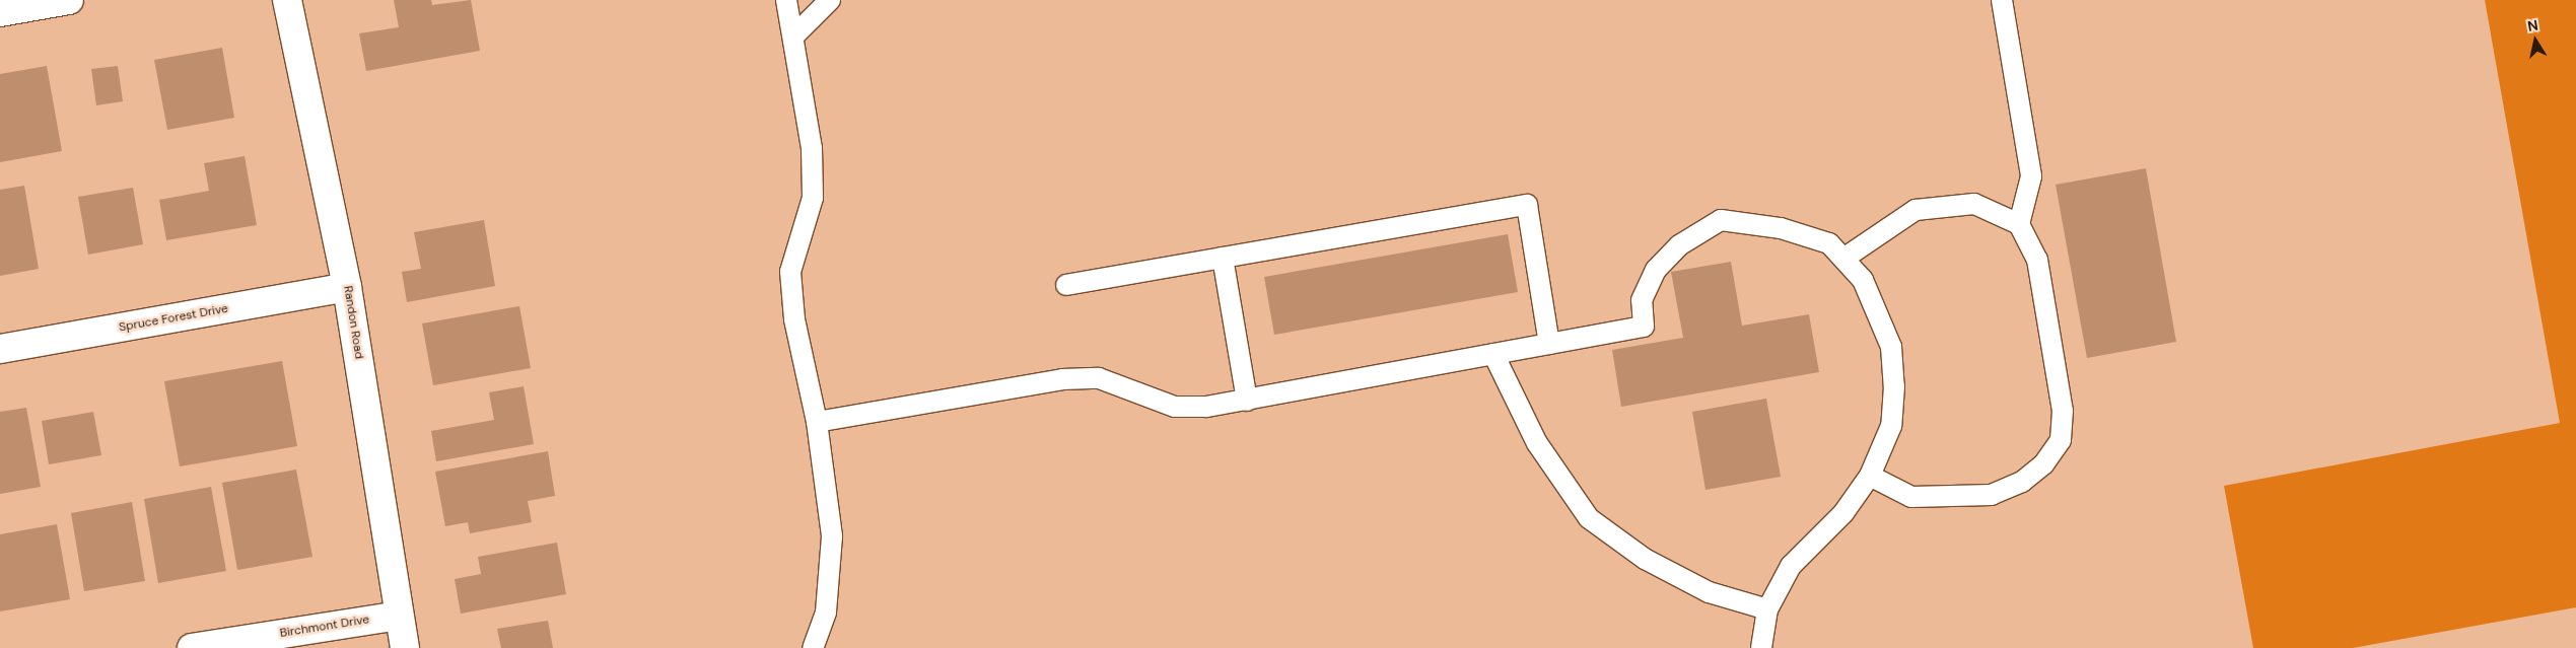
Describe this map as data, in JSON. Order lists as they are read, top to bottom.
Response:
{
  "streets": {
    "street": ["Spruce Forest Drive", "Randon Road", "Birchmont Drive"]
  },
  "crossings": [
    ["Spruce Forest Drive", "Randon Road"],
    ["Randon Road", "Birchmont Drive"]
  ],
  "north": "top"
}
